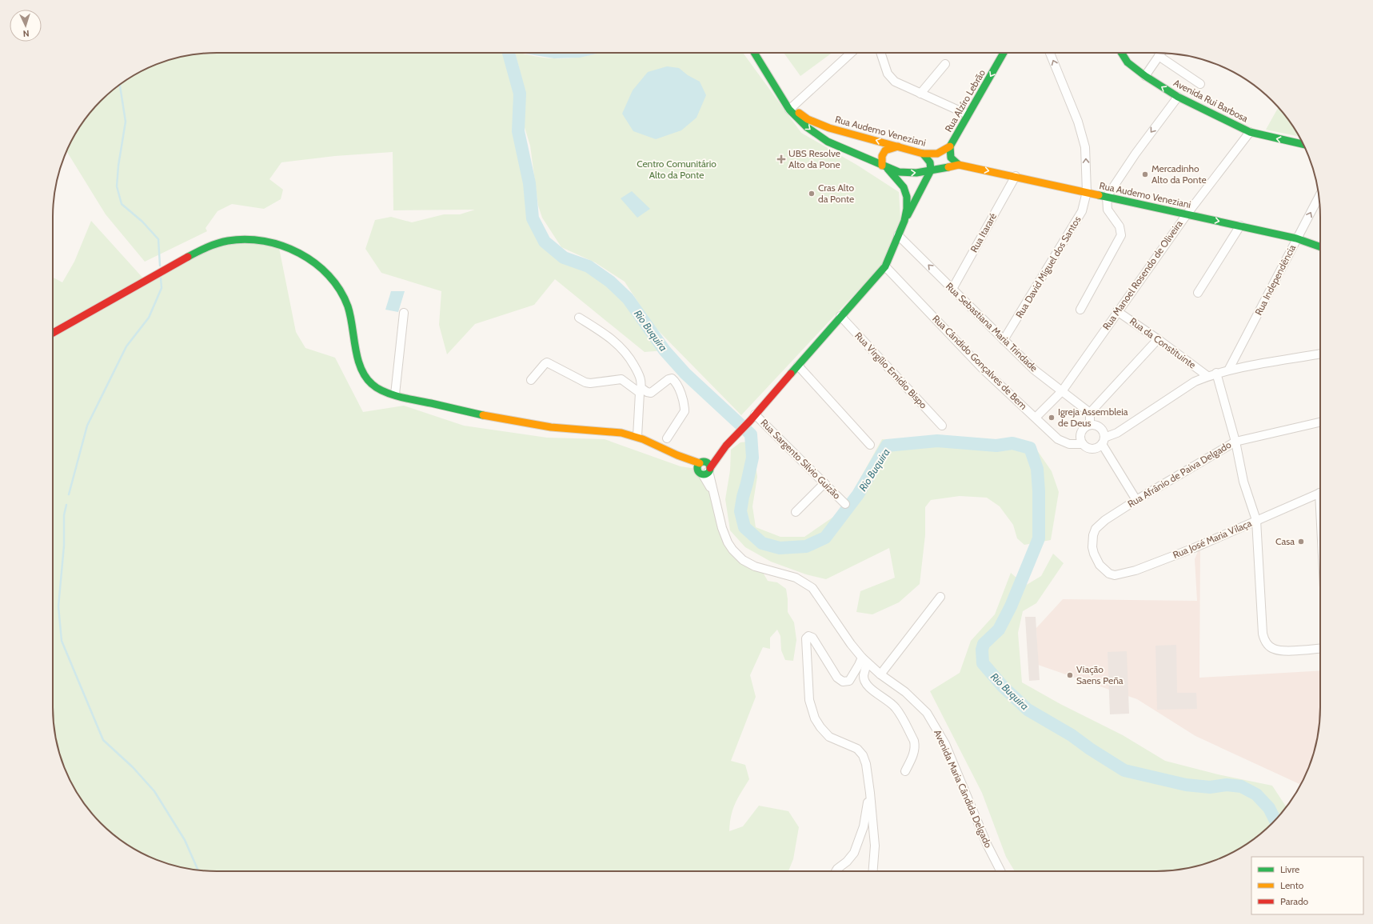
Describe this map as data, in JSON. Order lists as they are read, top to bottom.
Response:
{
  "streets": {
    "main road": ["Rua Alzíro Lebrão", "Avenida Rui Barbosa", "Rua Audemo Veneziani"],
    "street": [
      "Rua Itararé",
      "Rua David Miguel dos Santos",
      "Rua Manoel Rosendo de Oliveira",
      "Rua Independência",
      "Rua Sebastiana Maria Trindade",
      "Rua da Constituinte",
      "Rua Cândido Gonçalves de Bem",
      "Rua Virgílio Emídio Bispo",
      "Rua Sargento Silvio Guizão",
      "Rua Afrânio de Paiva Delgado",
      "Rua José Maria Vilaça",
      "Avenida Maria Cândida Delgado"
    ]
  },
  "crossings": [
    ["Rua Alzíro Lebrão", "Rua Audemo Veneziani"],
    ["Avenida Rui Barbosa", "Rua Manoel Rosendo de Oliveira"],
    ["Rua Audemo Veneziani", "Rua Itararé"],
    ["Rua Audemo Veneziani", "Rua David Miguel dos Santos"],
    ["Rua Audemo Veneziani", "Rua Manoel Rosendo de Oliveira"],
    ["Rua Audemo Veneziani", "Rua Independência"],
    ["Rua Itararé", "Rua Sebastiana Maria Trindade"],
    ["Rua David Miguel dos Santos", "Rua Sebastiana Maria Trindade"],
    ["Rua Manoel Rosendo de Oliveira", "Rua Sebastiana Maria Trindade"],
    ["Rua Manoel Rosendo de Oliveira", "Rua da Constituinte"],
    ["Rua Manoel Rosendo de Oliveira", "Rua Cândido Gonçalves de Bem"],
    ["Rua Afrânio de Paiva Delgado", "Rua José Maria Vilaça"]
  ],
  "one_way": ["Rua Alzíro Lebrão", "Avenida Rui Barbosa", "Rua David Miguel dos Santos"],
  "water": ["Rio Buquira"],
  "parks": ["Centro Comunitário Alto da Ponte"],
  "places": {
    "health": ["UBS Resolve Alto da Pone"],
    "other": [
      "Mercadinho Alto da Ponte",
      "Cras Alto da Ponte",
      "Igreja Assembleia de Deus",
      "Casa",
      "Viação Saens Peña"
    ]
  },
  "legend": ["Livre", "Lento", "Parado"],
  "north": "bottom"
}
